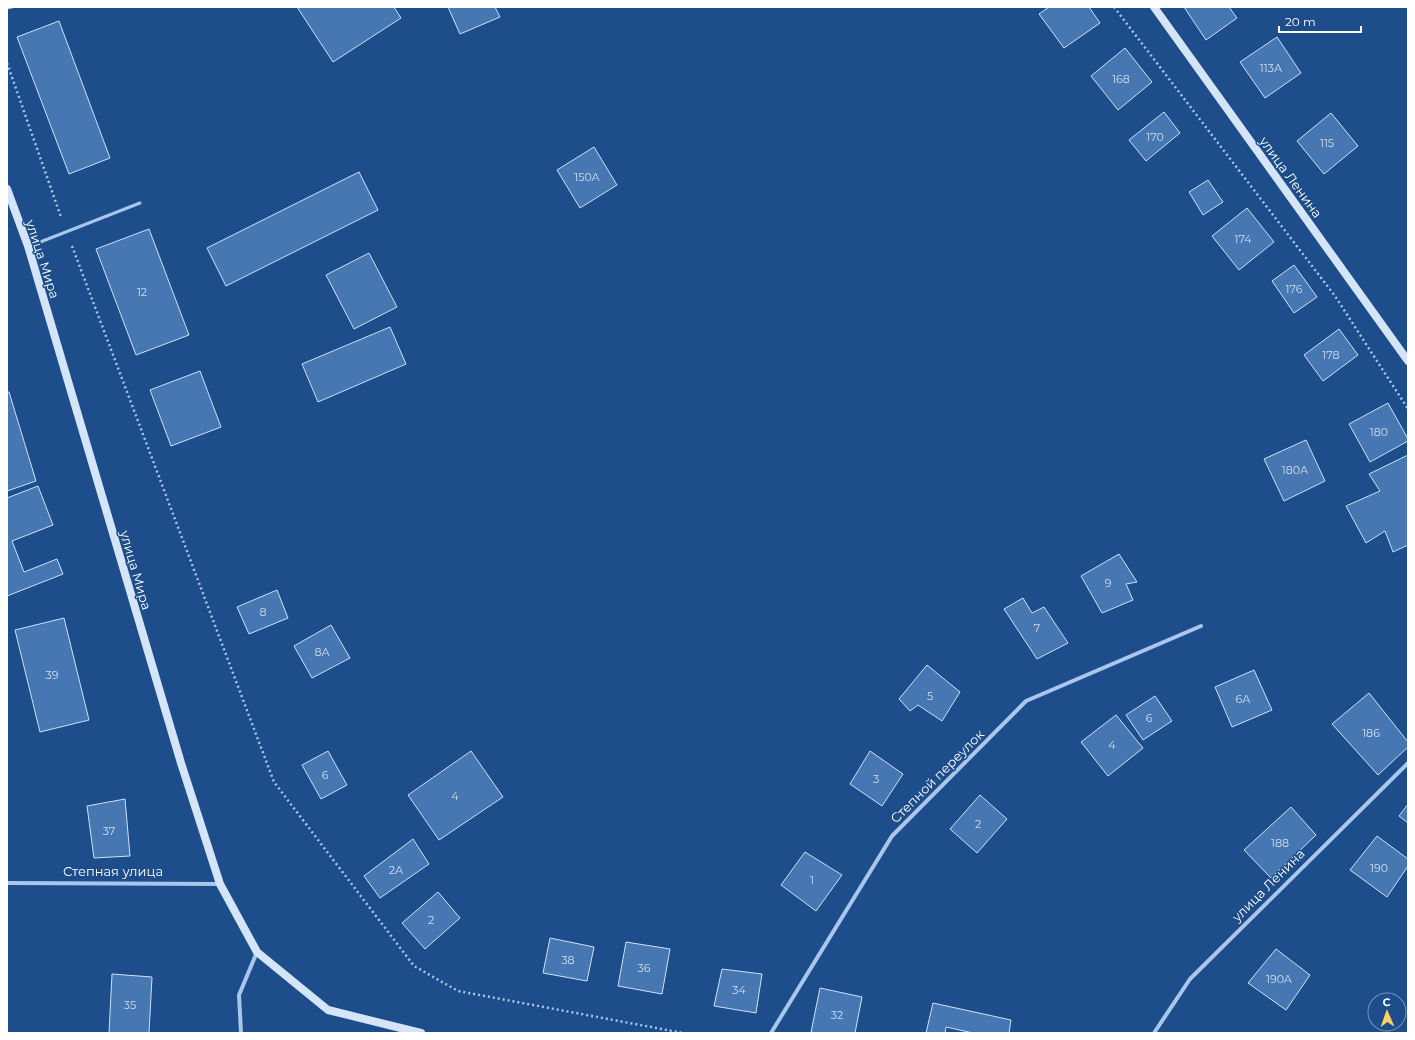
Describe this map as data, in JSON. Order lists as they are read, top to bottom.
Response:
{
  "streets": {
    "main road": ["улица Ленина", "улица Мира"],
    "street": ["Степной переулок", "Степная улица"]
  },
  "crossings": [
    ["улица Мира", "Степная улица"]
  ],
  "house_numbers": [
    "113А",
    "168",
    "170",
    "115",
    "150А",
    "174",
    "176",
    "12",
    "178",
    "180",
    "180А",
    "9",
    "8",
    "7",
    "8А",
    "39",
    "5",
    "6А",
    "6",
    "186",
    "4",
    "6",
    "3",
    "4",
    "2",
    "37",
    "188",
    "190",
    "2А",
    "1",
    "2",
    "38",
    "36",
    "190А",
    "34",
    "35",
    "32"
  ],
  "scale_bar": "20 m",
  "north": "top"
}
